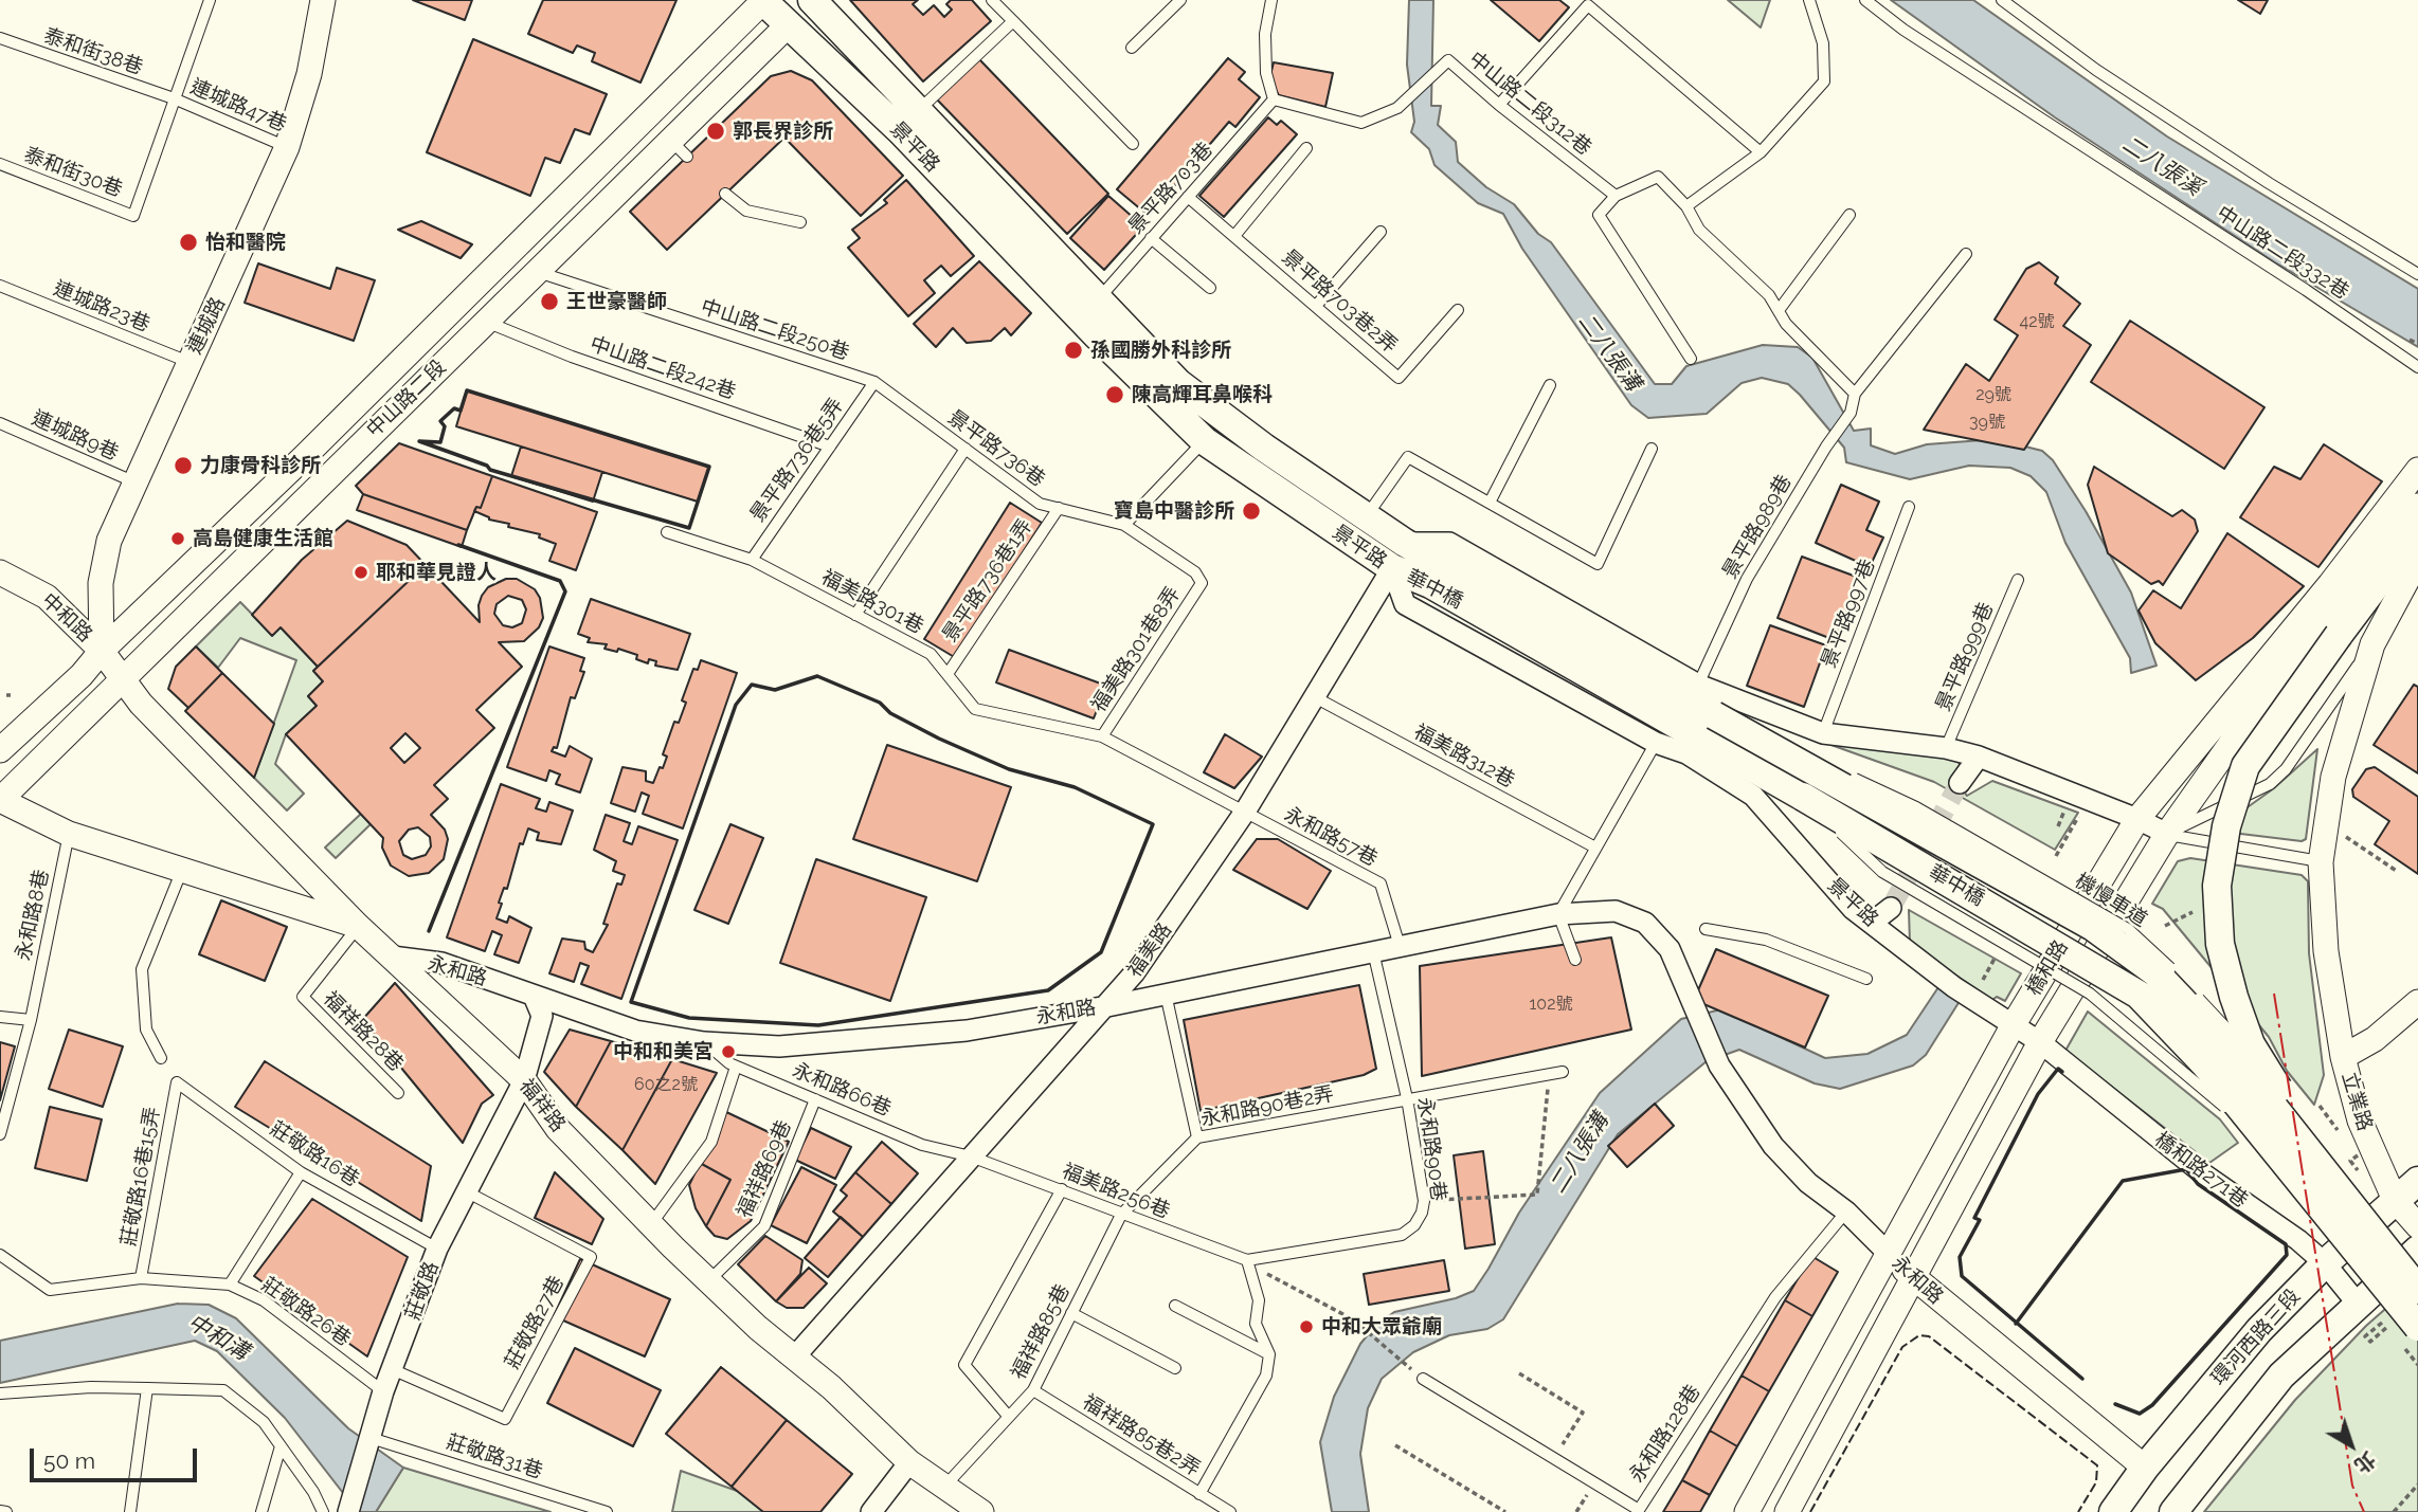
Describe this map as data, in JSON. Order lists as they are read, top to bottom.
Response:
{
  "streets": {
    "main road": [
      "景平路",
      "中山路二段",
      "華中橋",
      "環河西路三段"
    ],
    "street": [
      "連城路",
      "中和路",
      "福美路",
      "橋和路",
      "永和路",
      "立業路",
      "福祥路",
      "橋和路271巷",
      "莊敬路"
    ],
    "lane": [
      "泰和街38巷",
      "中山路二段312巷",
      "連城路47巷",
      "泰和街30巷",
      "景平路703巷",
      "中山路二段332巷",
      "景平路703巷2弄",
      "連城路23巷",
      "中山路二段250巷",
      "中山路二段242巷",
      "連城路9巷",
      "景平路736巷",
      "景平路736巷5弄",
      "景平路989巷",
      "景平路736巷1弄",
      "福美路301巷",
      "景平路997巷",
      "福美路301巷8弄",
      "景平路999巷",
      "福美路312巷",
      "永和路57巷",
      "機慢車道",
      "永和路8巷",
      "福祥路28巷",
      "永和路66巷",
      "永和路90巷2弄",
      "永和路90巷",
      "莊敬路16巷",
      "福祥路69巷",
      "莊敬路16巷15弄",
      "福美路256巷",
      "莊敬路26巷",
      "莊敬路27巷",
      "福祥路85巷",
      "永和路128巷",
      "福祥路85巷2弄",
      "莊敬路31巷"
    ]
  },
  "crossings": [
    ["泰和街38巷", "連城路47巷"],
    ["中山路二段312巷", "景平路703巷"],
    ["連城路47巷", "泰和街30巷"],
    ["連城路47巷", "連城路"],
    ["景平路", "景平路703巷"],
    ["景平路", "中山路二段"],
    ["景平路", "景平路989巷"],
    ["景平路", "華中橋"],
    ["景平路", "景平路997巷"],
    ["景平路", "景平路999巷"],
    ["景平路", "福美路"],
    ["景平路", "橋和路"],
    ["景平路", "橋和路271巷"],
    ["景平路703巷", "景平路703巷2弄"],
    ["連城路23巷", "連城路"],
    ["連城路", "中山路二段"],
    ["連城路", "連城路9巷"],
    ["連城路", "中和路"],
    ["中山路二段250巷", "中山路二段"],
    ["中山路二段250巷", "景平路736巷"],
    ["中山路二段250巷", "景平路736巷5弄"],
    ["中山路二段242巷", "中山路二段"],
    ["中山路二段242巷", "景平路736巷5弄"],
    ["中山路二段", "中和路"],
    ["中山路二段", "福祥路"],
    ["景平路736巷", "景平路736巷5弄"],
    ["景平路736巷", "景平路736巷1弄"],
    ["景平路736巷", "福美路301巷8弄"],
    ["景平路736巷5弄", "福美路301巷"],
    ["景平路736巷1弄", "福美路301巷"],
    ["華中橋", "機慢車道"],
    ["華中橋", "福美路"],
    ["福美路301巷", "福美路301巷8弄"],
    ["福美路301巷", "永和路57巷"],
    ["福美路301巷", "福美路"],
    ["中和路", "福祥路"],
    ["福美路312巷", "福美路"],
    ["永和路57巷", "福美路"],
    ["永和路57巷", "永和路"],
    ["福美路", "永和路"],
    ["福美路", "永和路66巷"],
    ["福美路", "福祥路"],
    ["福美路", "福美路256巷"],
    ["橋和路", "永和路"],
    ["橋和路", "橋和路271巷"],
    ["永和路", "永和路66巷"],
    ["永和路", "福祥路"],
    ["永和路", "永和路90巷"],
    ["永和路", "莊敬路"],
    ["永和路", "環河西路三段"],
    ["永和路", "永和路128巷"],
    ["福祥路28巷", "福祥路"],
    ["永和路66巷", "福祥路69巷"],
    ["永和路66巷", "福美路256巷"],
    ["立業路", "環河西路三段"],
    ["福祥路", "福祥路69巷"],
    ["福祥路", "莊敬路"],
    ["福祥路", "福祥路85巷"],
    ["永和路90巷2弄", "永和路90巷"],
    ["永和路90巷2弄", "福美路256巷"],
    ["永和路90巷2弄", "福祥路85巷"],
    ["永和路90巷", "福美路256巷"],
    ["莊敬路16巷", "莊敬路16巷15弄"],
    ["莊敬路16巷", "莊敬路"],
    ["橋和路271巷", "環河西路三段"],
    ["莊敬路16巷15弄", "莊敬路26巷"],
    ["福美路256巷", "福祥路85巷"],
    ["莊敬路", "莊敬路26巷"],
    ["莊敬路", "莊敬路27巷"],
    ["莊敬路", "莊敬路31巷"],
    ["福祥路85巷", "福祥路85巷2弄"]
  ],
  "water": ["二八張溪", "二八張溝", "中和溝"],
  "places": [
    "郭長界診所",
    "怡和醫院",
    "王世豪醫師",
    "孫國勝外科診所",
    "陳高輝耳鼻喉科",
    "力康骨科診所",
    "寶島中醫診所",
    "高島健康生活館",
    "耶和華見證人",
    "中和和美宮",
    "中和大眾爺廟"
  ],
  "house_numbers": [
    "42號",
    "29號",
    "39號",
    "102號",
    "60之2號"
  ],
  "scale_bar": "50 m",
  "north": "bottom right"
}
